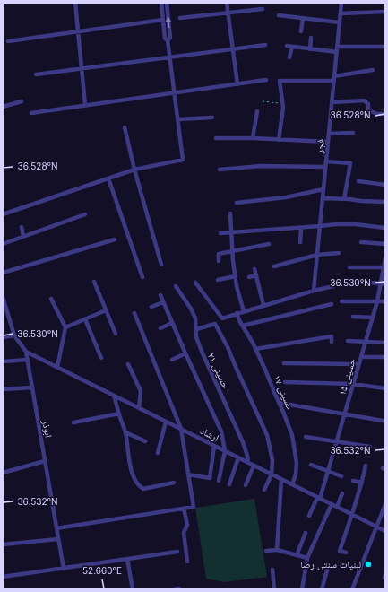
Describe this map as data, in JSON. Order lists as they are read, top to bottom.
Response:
{
  "streets": {
    "street": [
      "فجر",
      "حسینی ۲۱",
      "حسینی ۱۵",
      "حسینی ۱۷",
      "ابوذر",
      "ارشاد"
    ]
  },
  "crossings": [
    ["حسینی ۲۱", "ارشاد"],
    ["حسینی ۱۵", "ارشاد"],
    ["حسینی ۱۷", "ارشاد"],
    ["ابوذر", "ارشاد"]
  ],
  "places": ["لبنیات سنتی رضا"],
  "coordinates": [
    "36.528°N",
    "36.530°N",
    "36.532°N",
    "52.660°E"
  ]
}
